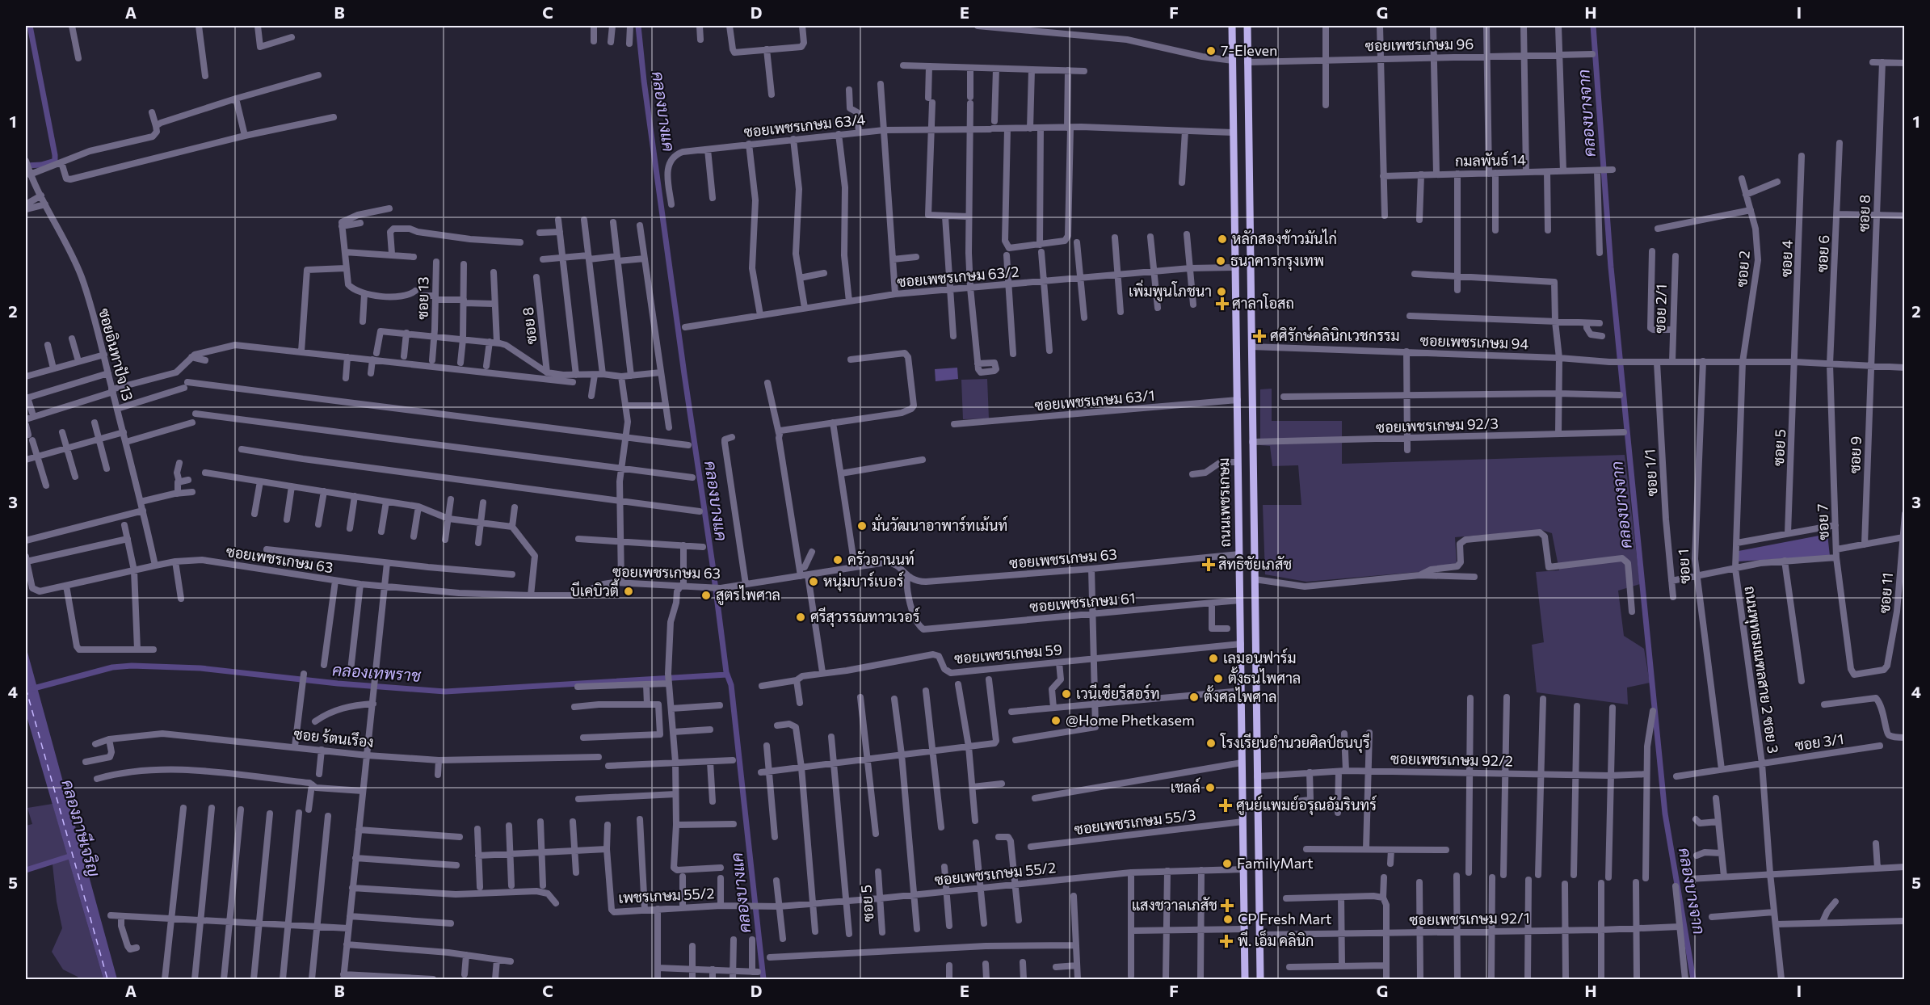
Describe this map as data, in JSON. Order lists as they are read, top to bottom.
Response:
{
  "streets": {
    "main road": ["ถนนเพชรเกษม"],
    "street": [
      "ซอยเพชรเกษม 96",
      "ซอยเพชรเกษม 63/4",
      "กมลพันธ์ 14",
      "ซอย 8",
      "ซอย 6",
      "ซอย 4",
      "ซอย 2",
      "ซอยเพชรเกษม 63/2",
      "ซอย 13",
      "ซอย 2/1",
      "ซอยเพชรเกษม 94",
      "ซอยอินทาปัจ 13",
      "ซอยเพชรเกษม 63/1",
      "ซอยเพชรเกษม 92/3",
      "ซอย 5",
      "ซอย 9",
      "ซอย 1/1",
      "ซอย 7",
      "ซอยเพชรเกษม 63",
      "ซอย 1",
      "ซอย 11",
      "ซอยเพชรเกษม 61",
      "ซอยเพชรเกษม 59",
      "ถนนพุทธมณฑลสาย 2 ซอย 3",
      "ซอย ร้ตนเรึอง",
      "ซอย 3/1",
      "ซอยเพชรเกษม 92/2",
      "ซอยเพชรเกษม 55/3",
      "ซอยเพชรเกษม 55/2",
      "เพชรเกษม 55/2",
      "ซอยเพชรเกษม 92/1"
    ]
  },
  "crossings": [
    ["ซอยเพชรเกษม 96", "ถนนเพชรเกษม"],
    ["ซอยเพชรเกษม 63/4", "ถนนเพชรเกษม"],
    ["ซอย 8", "ซอยเพชรเกษม 94"],
    ["ซอย 8", "ซอย 9"],
    ["ซอย 6", "ซอยเพชรเกษม 94"],
    ["ซอย 6", "ซอย 7"],
    ["ซอย 4", "ซอยเพชรเกษม 94"],
    ["ซอย 4", "ซอย 5"],
    ["ซอย 2", "ซอยเพชรเกษม 94"],
    ["ซอย 2", "ถนนพุทธมณฑลสาย 2 ซอย 3"],
    ["ซอยเพชรเกษม 63/2", "ถนนเพชรเกษม"],
    ["ซอย 2/1", "ซอยเพชรเกษม 94"],
    ["ซอยเพชรเกษม 94", "ซอย 5"],
    ["ซอยเพชรเกษม 94", "ซอย 9"],
    ["ซอยเพชรเกษม 94", "ซอย 1/1"],
    ["ซอยเพชรเกษม 94", "ถนนเพชรเกษม"],
    ["ซอยเพชรเกษม 94", "ซอย 7"],
    ["ซอยเพชรเกษม 94", "ซอย 1"],
    ["ซอยเพชรเกษม 94", "ถนนพุทธมณฑลสาย 2 ซอย 3"],
    ["ซอยอินทาปัจ 13", "ซอยเพชรเกษม 63"],
    ["ซอยเพชรเกษม 63/1", "ถนนเพชรเกษม"],
    ["ซอยเพชรเกษม 92/3", "ถนนเพชรเกษม"],
    ["ซอย 5", "ซอยเพชรเกษม 55/2"],
    ["ถนนเพชรเกษม", "ซอยเพชรเกษม 63"],
    ["ถนนเพชรเกษม", "ซอยเพชรเกษม 61"],
    ["ถนนเพชรเกษม", "ซอยเพชรเกษม 59"],
    ["ถนนเพชรเกษม", "ซอยเพชรเกษม 92/2"],
    ["ถนนเพชรเกษม", "ซอยเพชรเกษม 55/3"],
    ["ถนนเพชรเกษม", "ซอยเพชรเกษม 55/2"],
    ["ถนนเพชรเกษม", "ซอยเพชรเกษม 92/1"],
    ["ซอย 7", "ซอย 11"],
    ["ซอยเพชรเกษม 63", "ซอยเพชรเกษม 61"],
    ["ซอย 1", "ซอย 3/1"],
    ["ถนนพุทธมณฑลสาย 2 ซอย 3", "ซอย 3/1"],
    ["ซอยเพชรเกษม 55/2", "เพชรเกษม 55/2"]
  ],
  "water": [
    "คลองบางแค",
    "คลองบางจาก",
    "คลองเทพราช",
    "คลองภาษีเจริญ"
  ],
  "places": {
    "other": [
      "7-Eleven",
      "หลักสองข้าวมันไก่",
      "ธนาคารกรุงเทพ",
      "เพิ่มพูนโภชนา",
      "มั่นวัฒนาอาพาร์ทเม้นท์",
      "ครัวอานนท์",
      "หนุ่มบาร์เบอร์",
      "บีเคบิวตี้",
      "สูตรไพศาล",
      "ศรีสุวรรณทาวเวอร์",
      "เลมอนฟาร์ม",
      "ตั้งธนไพศาล",
      "เวนีเซียรีสอร์ท",
      "ตั้งศลไพศาล",
      "@Home Phetkasem",
      "โรงเรียนอำนวยศิลป์ธนบุรี",
      "เชลล์",
      "FamilyMart",
      "CP Fresh Mart"
    ],
    "health": [
      "ศาลาโอสถ",
      "ศศิรักษ์คลินิกเวชกรรม",
      "สิทธิชัยเภสัช",
      "ศูนย์แพมย์อรุณอัมรินทร์",
      "แสงชวาลเภสัช",
      "พี. เอ็ม คลินิก"
    ]
  },
  "grid": {
    "columns": [
      "A",
      "B",
      "C",
      "D",
      "E",
      "F",
      "G",
      "H",
      "I"
    ],
    "rows": [
      "1",
      "2",
      "3",
      "4",
      "5"
    ]
  }
}
